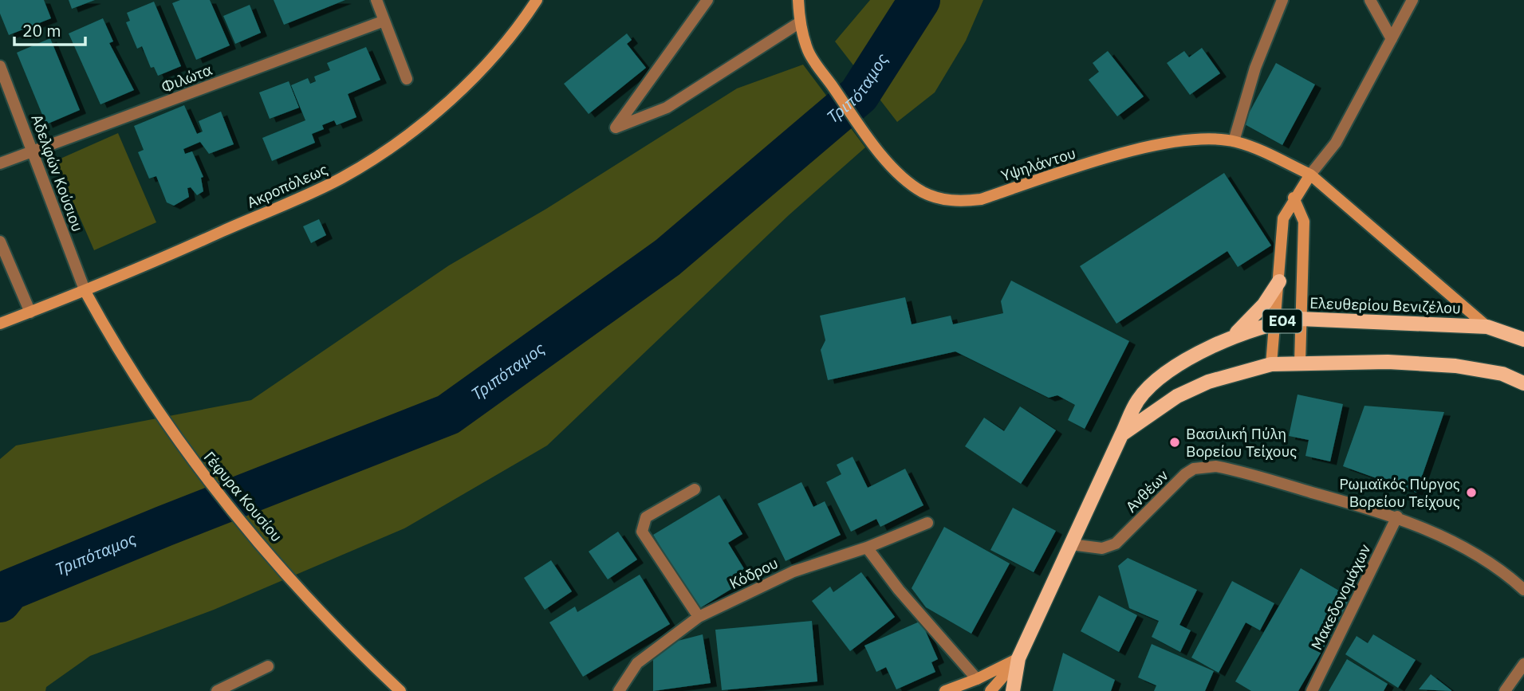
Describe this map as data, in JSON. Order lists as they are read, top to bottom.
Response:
{
  "streets": {
    "main road": ["Ελευθερίου Βενιζέλου", "ΕΟ4"],
    "street": [
      "Φιλώτα",
      "Υψηλάντου",
      "Αδελφών Κούσιου",
      "Ακροπόλεως",
      "Ανθέων",
      "Γέφυρα Κουσίου",
      "Κόδρου",
      "Μακεδονομάχων"
    ]
  },
  "crossings": [
    ["Φιλώτα", "Αδελφών Κούσιου"],
    ["Υψηλάντου", "Ελευθερίου Βενιζέλου"],
    ["Αδελφών Κούσιου", "Ακροπόλεως"],
    ["Αδελφών Κούσιου", "Γέφυρα Κουσίου"],
    ["Ακροπόλεως", "Γέφυρα Κουσίου"],
    ["Ελευθερίου Βενιζέλου", "Ανθέων"],
    ["Ανθέων", "Μακεδονομάχων"]
  ],
  "water": ["Τριπόταμος"],
  "places": ["Βασιλική Πύλη Βορείου Τείχους", "Ρωμαϊκός Πύργος Βορείου Τείχους"],
  "scale_bar": "20 m"
}
